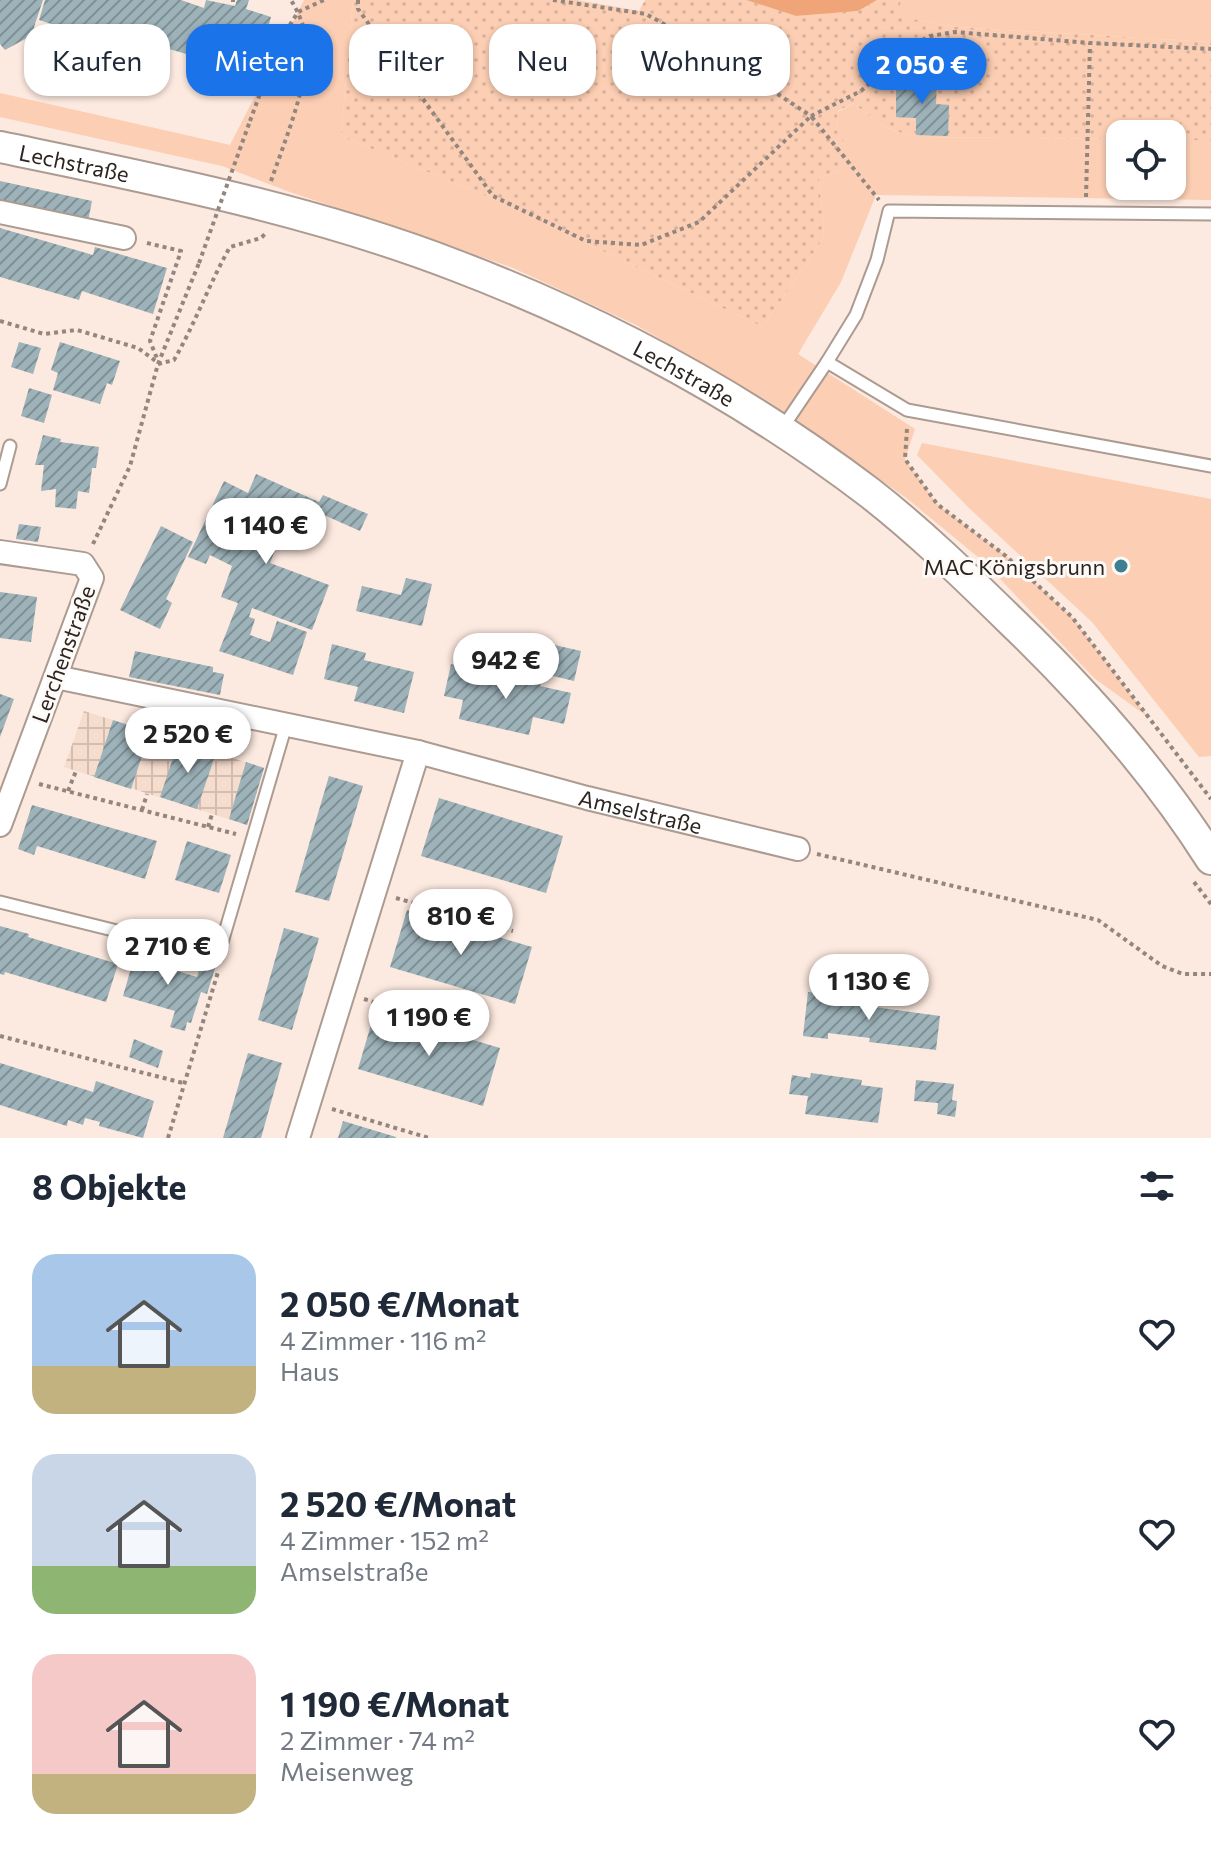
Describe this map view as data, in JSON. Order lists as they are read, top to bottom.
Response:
{
  "streets": {
    "main road": ["Lechstraße"],
    "street": ["Lerchenstraße", "Amselstraße"]
  },
  "crossings": [
    ["Lerchenstraße", "Amselstraße"]
  ],
  "places": ["MAC Königsbrunn"],
  "page": {
    "chip": [
      "Kaufen",
      "Mieten",
      "Filter",
      "Neu",
      "Wohnung"
    ],
    "price": [
      "2 050 €",
      "1 140 €",
      "942 €",
      "2 520 €",
      "810 €",
      "2 710 €",
      "1 130 €",
      "1 190 €"
    ],
    "heading": "8 Objekte",
    "list": [
      {
        "name": "2 050 €/Monat",
        "note": "4 Zimmer · 116 m² · Haus"
      },
      {
        "name": "2 520 €/Monat",
        "note": "4 Zimmer · 152 m² · Amselstraße"
      },
      {
        "name": "1 190 €/Monat",
        "note": "2 Zimmer · 74 m² · Meisenweg"
      }
    ]
  }
}
